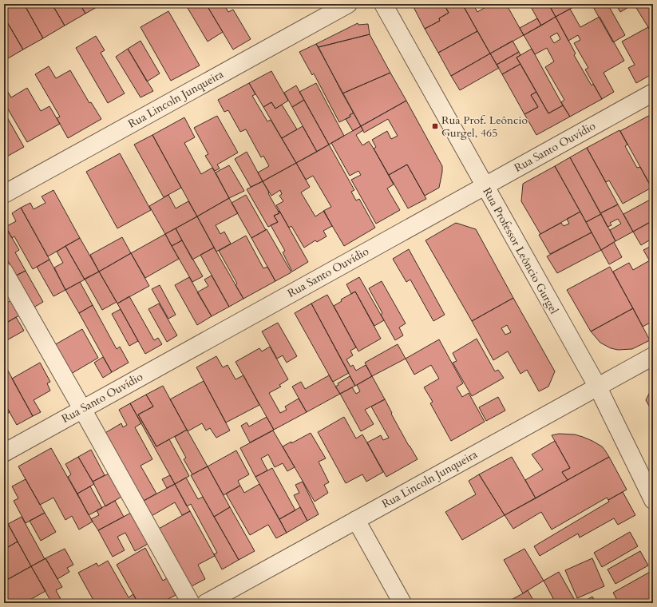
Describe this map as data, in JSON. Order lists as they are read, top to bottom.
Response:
{
  "streets": {
    "street": ["Rua Lincoln Junqueira", "Rua Santo Ouvídio", "Rua Professor Leôncio Gurgel"]
  },
  "crossings": [
    ["Rua Lincoln Junqueira", "Rua Professor Leôncio Gurgel"],
    ["Rua Santo Ouvídio", "Rua Professor Leôncio Gurgel"]
  ],
  "places": {
    "transit": ["Rua Prof. Leôncio Gurgel, 465"]
  }
}
